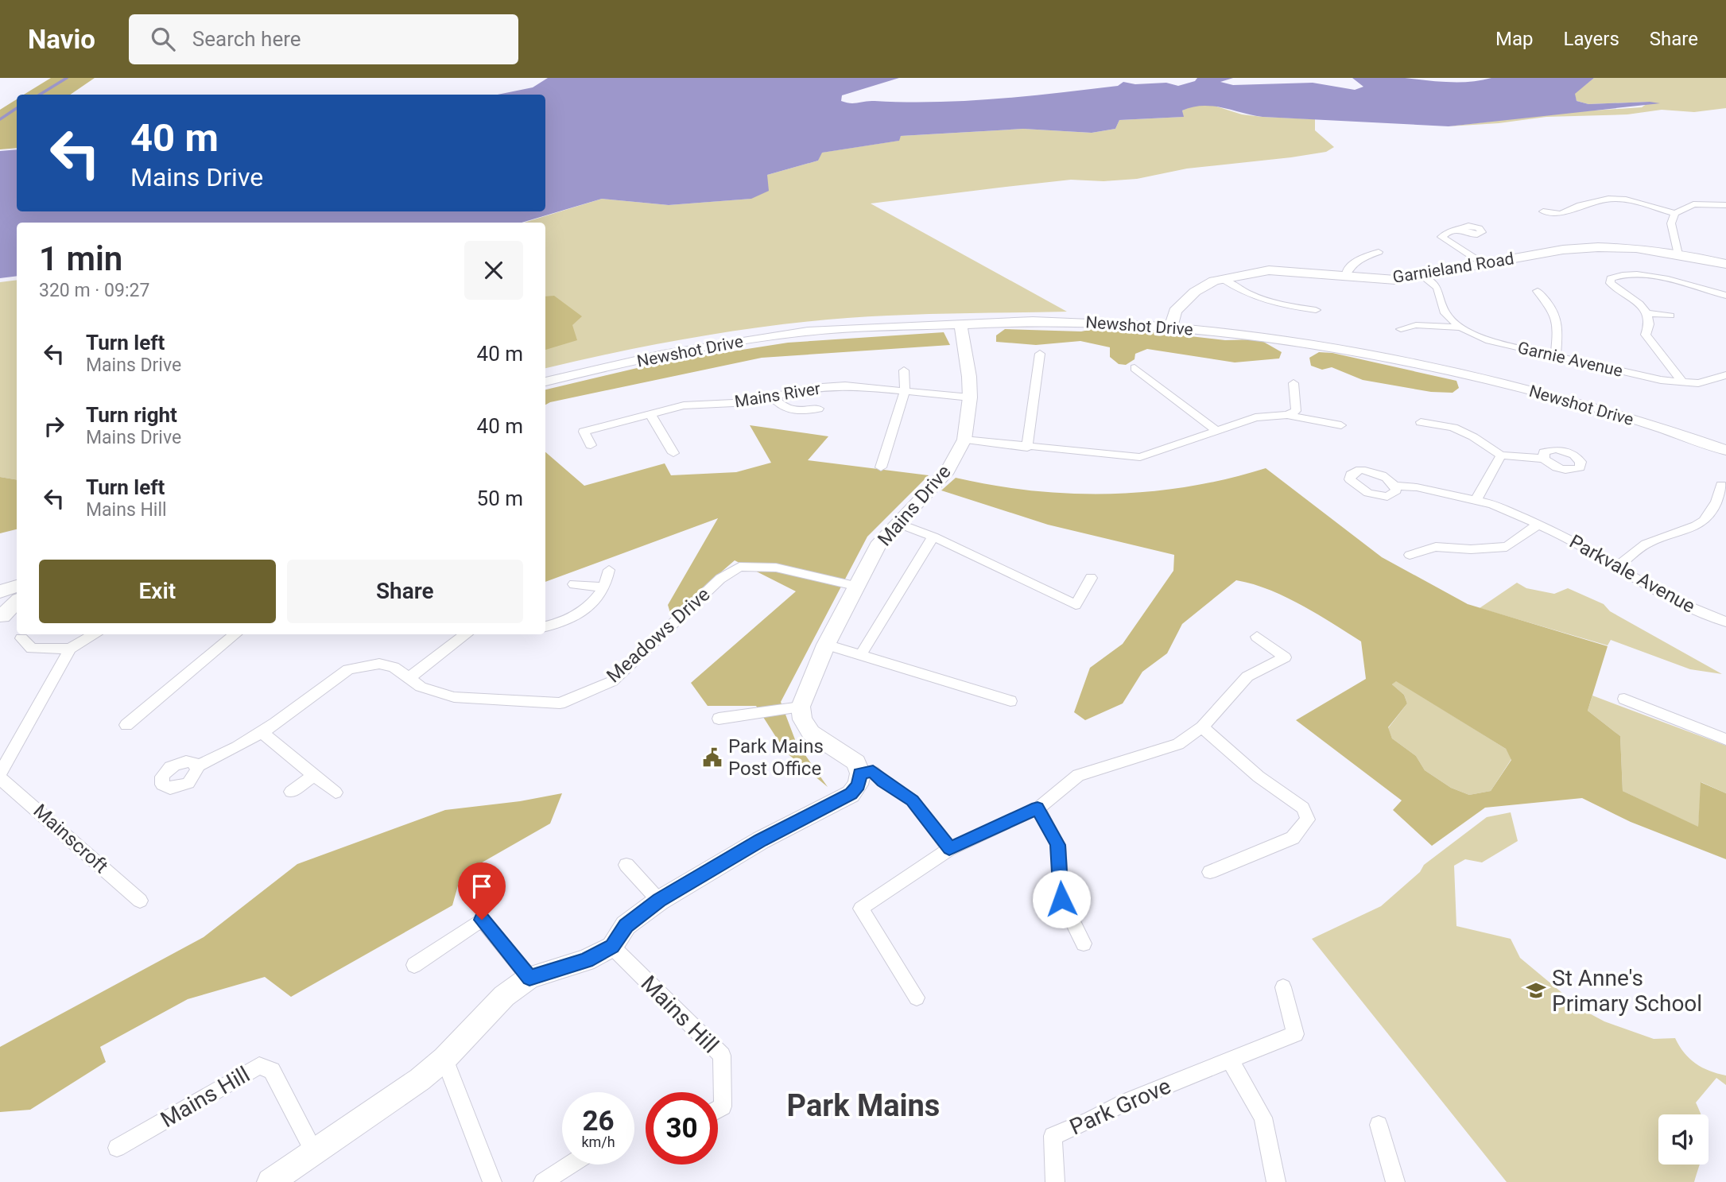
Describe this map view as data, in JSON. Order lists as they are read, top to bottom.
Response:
{
  "streets": {
    "street": [
      "Garnieland Road",
      "Newshot Drive",
      "Garnie Avenue",
      "Mains River",
      "Mains Drive",
      "Parkvale Avenue",
      "Meadows Drive",
      "Mainscroft",
      "Mains Hill",
      "Park Grove"
    ]
  },
  "crossings": [
    ["Garnieland Road", "Newshot Drive"],
    ["Garnieland Road", "Garnie Avenue"],
    ["Newshot Drive", "Mains Drive"],
    ["Mains River", "Mains Drive"],
    ["Mains Drive", "Meadows Drive"]
  ],
  "districts": ["Park Mains"],
  "places": {
    "public building": ["Park Mains Post Office"],
    "school or university": ["St Anne's Primary School"]
  },
  "page": {
    "header": "Navio",
    "search": "Search here",
    "nav": ["Map", "Layers", "Share"],
    "turn": ["40 m", "Mains Drive"],
    "heading": ["1 min", "320 m · 09:27"],
    "list": [
      {
        "name": "Turn left",
        "note": "Mains Drive",
        "value": "40 m"
      },
      {
        "name": "Turn right",
        "note": "Mains Drive",
        "value": "40 m"
      },
      {
        "name": "Turn left",
        "note": "Mains Hill",
        "value": "50 m"
      }
    ],
    "buttons": ["Exit", "Share"],
    "speed": "26 km/h",
    "limit": "30"
  }
}
